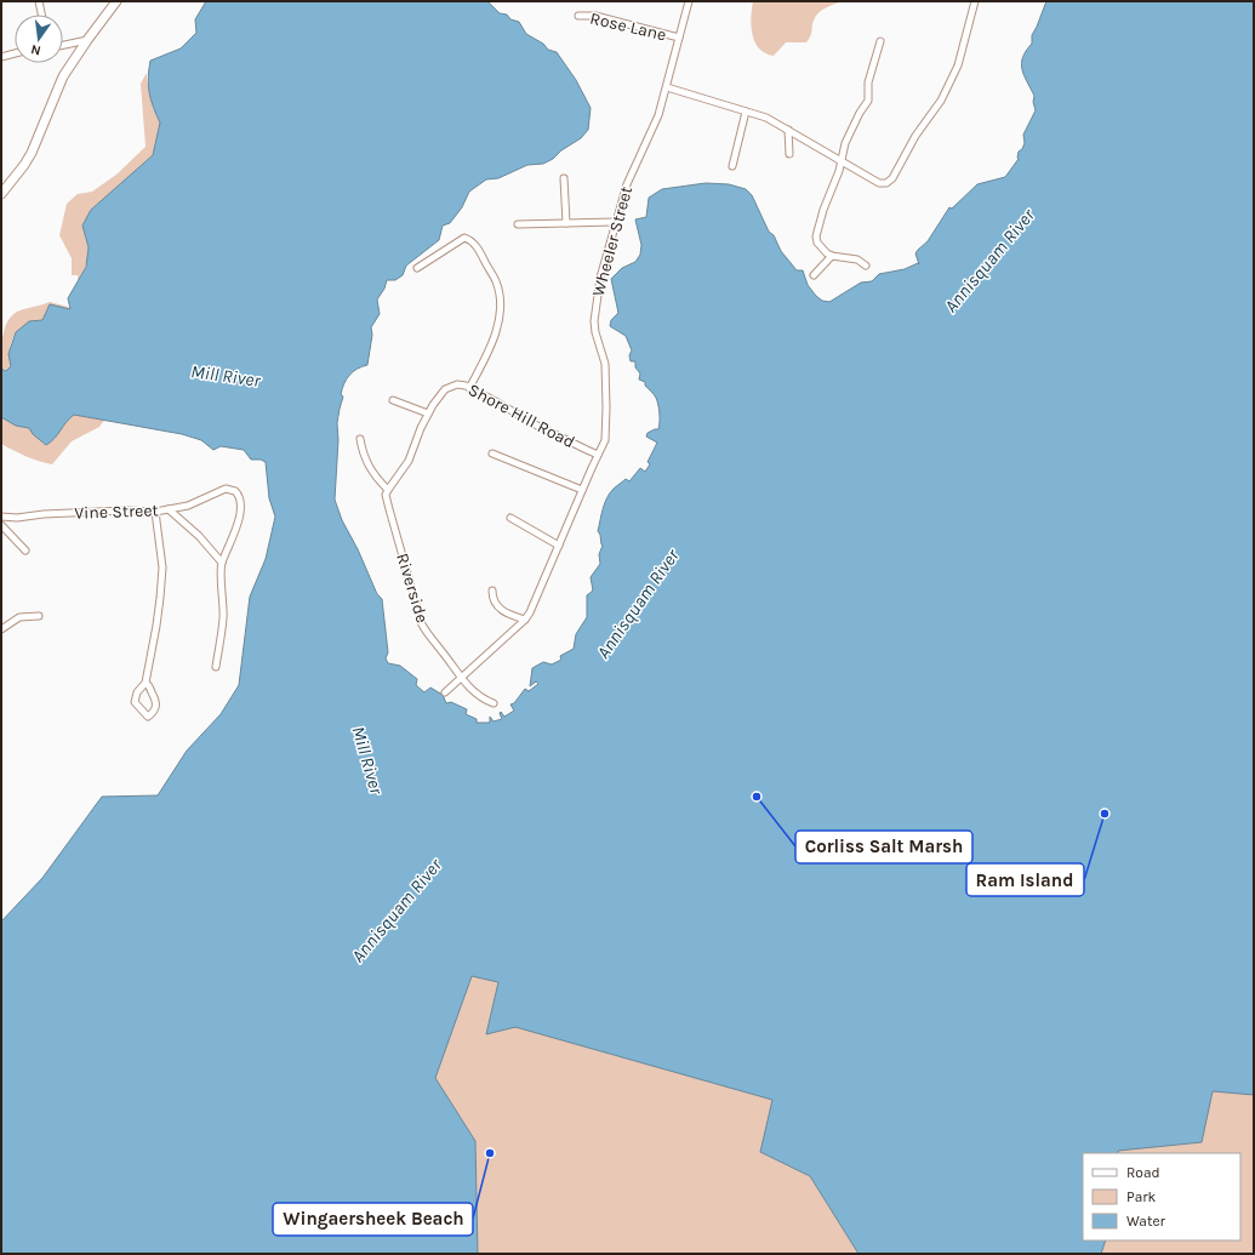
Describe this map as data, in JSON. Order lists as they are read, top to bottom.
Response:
{
  "streets": {
    "street": [
      "Rose Lane",
      "Wheeler Street",
      "Shore Hill Road",
      "Vine Street",
      "Riverside"
    ]
  },
  "crossings": [
    ["Rose Lane", "Wheeler Street"],
    ["Wheeler Street", "Shore Hill Road"],
    ["Wheeler Street", "Riverside"],
    ["Shore Hill Road", "Riverside"]
  ],
  "water": ["Annisquam River", "Mill River"],
  "places": ["Corliss Salt Marsh", "Ram Island", "Wingaersheek Beach"],
  "legend": ["Road", "Park", "Water"],
  "north": "bottom"
}
